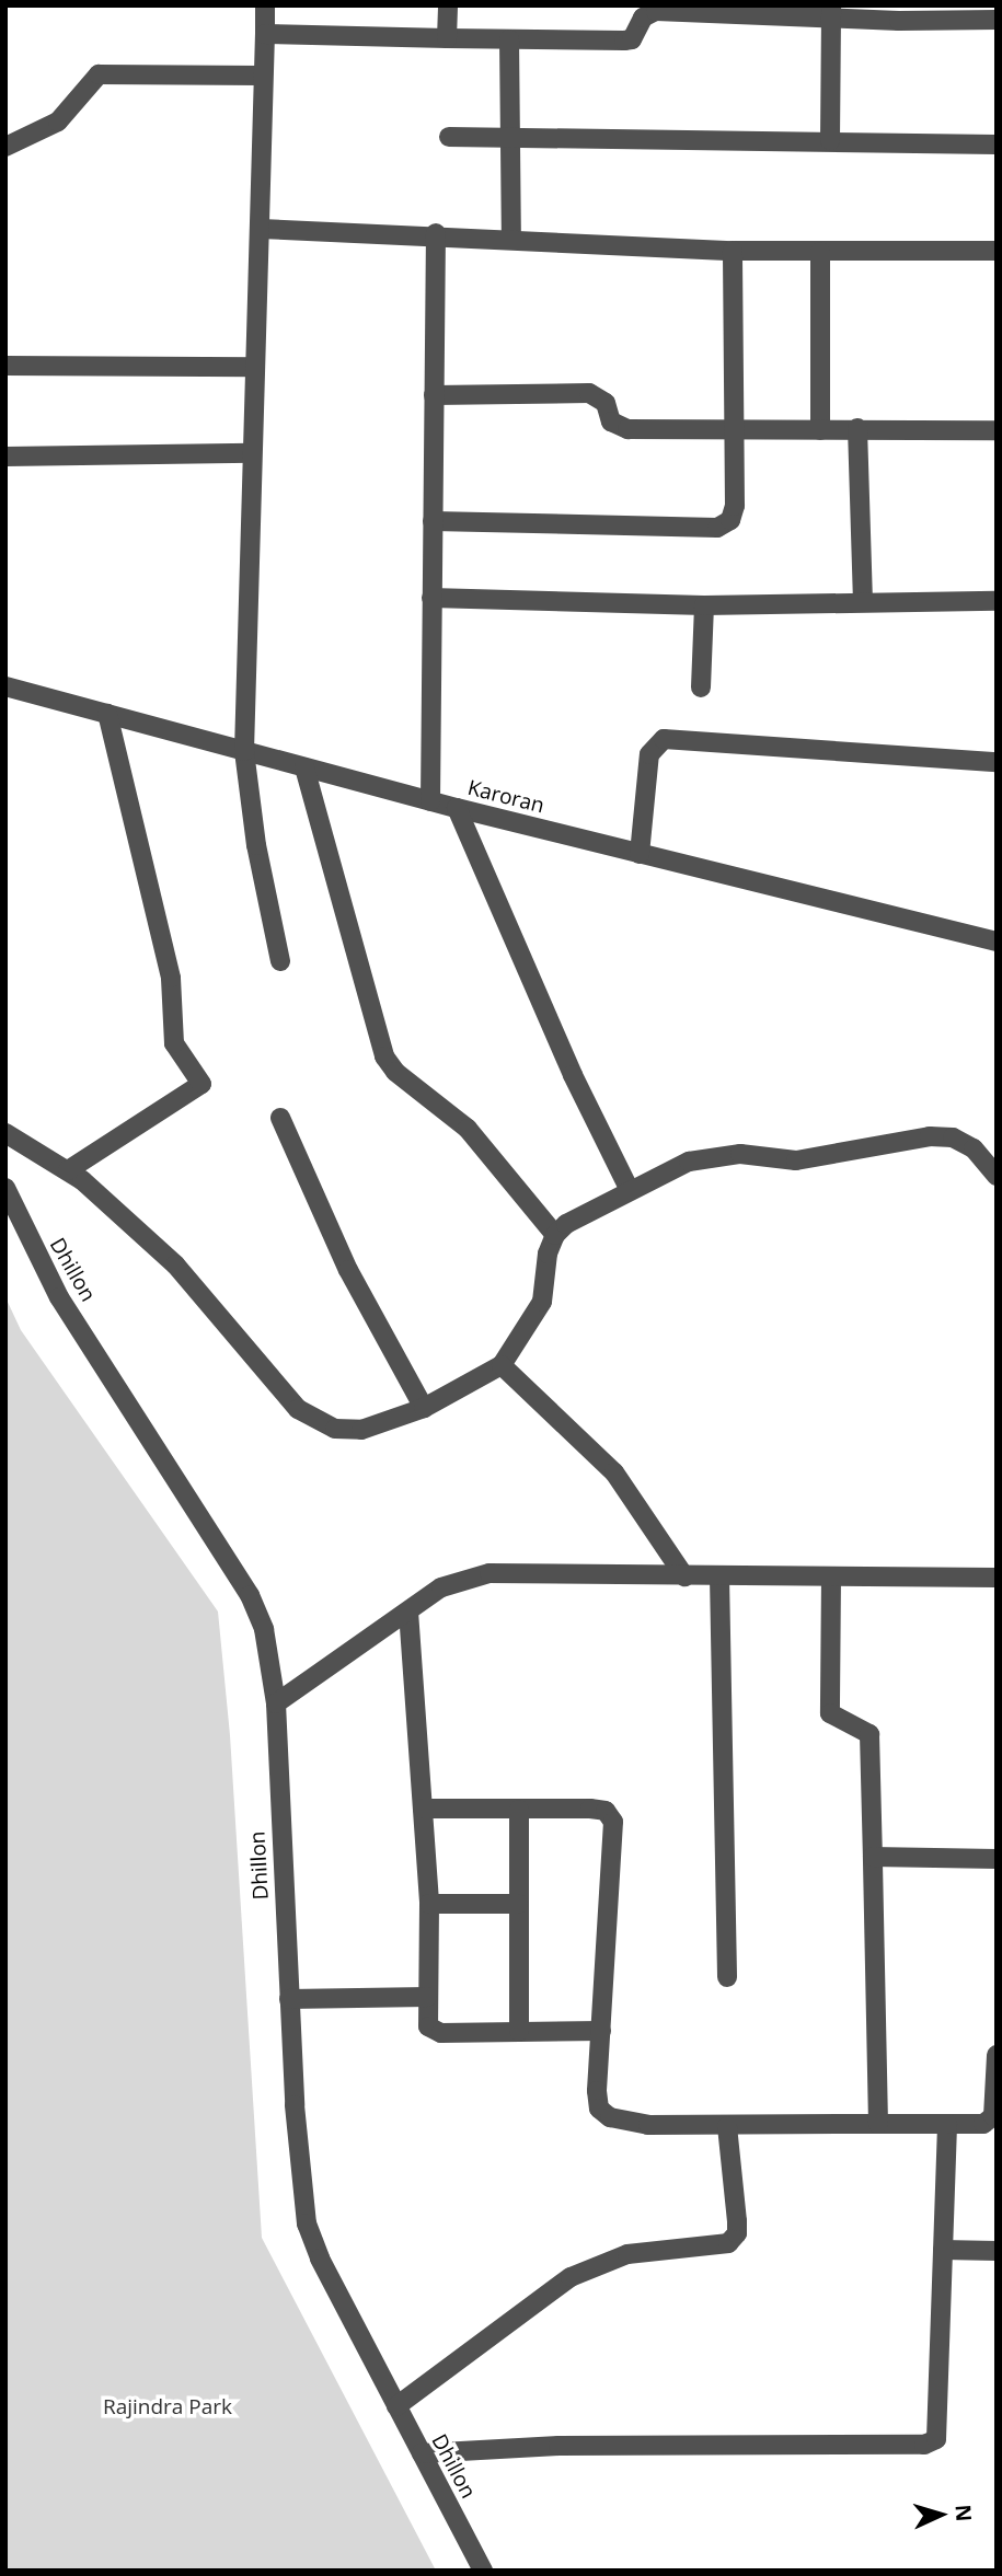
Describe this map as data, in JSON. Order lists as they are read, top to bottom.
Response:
{
  "streets": {
    "street": ["Karoran", "Dhillon"]
  },
  "parks": ["Rajindra Park"],
  "north": "right"
}
